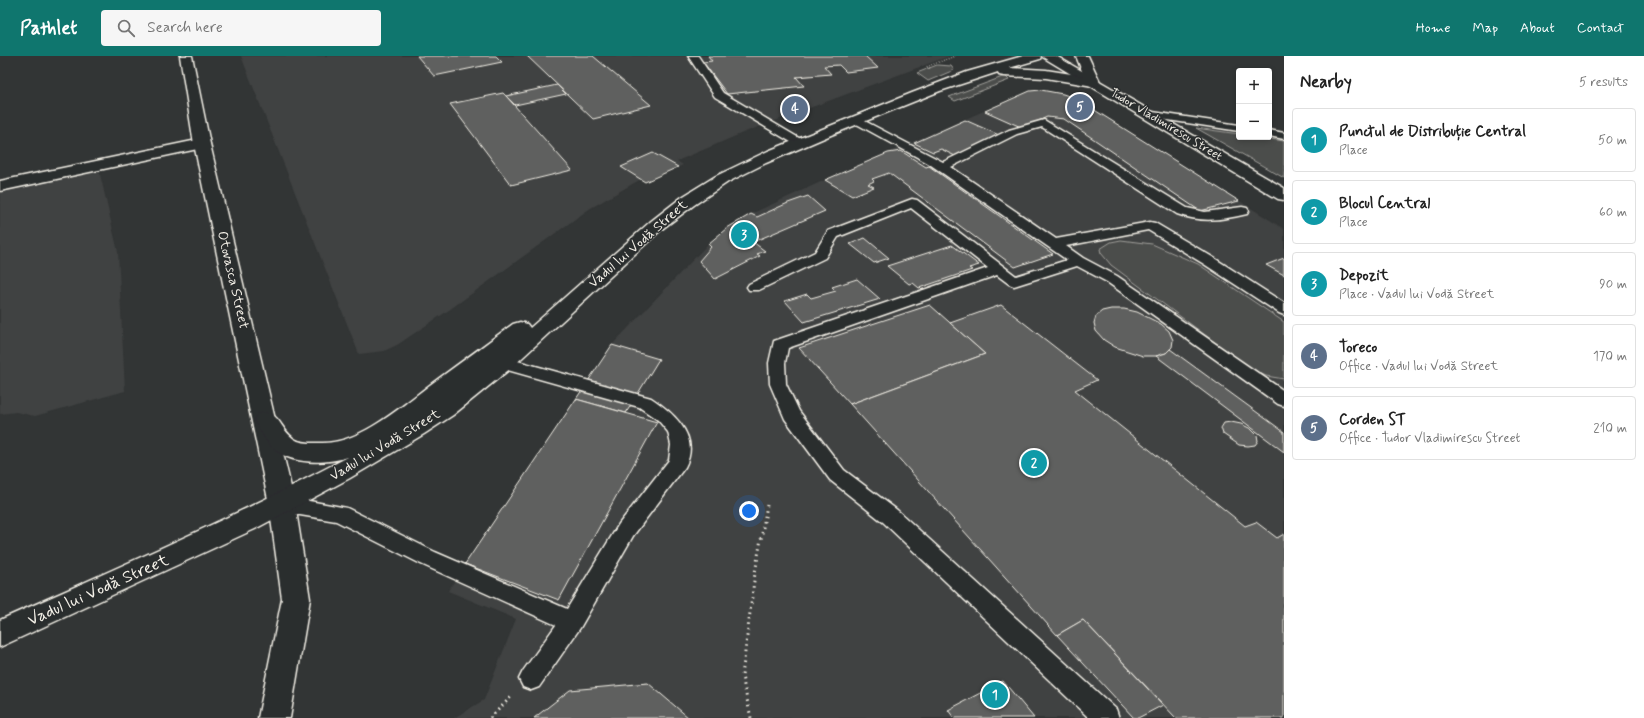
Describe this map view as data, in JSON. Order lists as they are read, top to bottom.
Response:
{
  "streets": {
    "main road": ["Tudor Vladimirescu Street", "Vadul lui Vodă Street", "Otovasca Street"]
  },
  "crossings": [
    ["Vadul lui Vodă Street", "Otovasca Street"]
  ],
  "page": {
    "header": "Pathlet",
    "search": "Search here",
    "nav": [
      "Home",
      "Map",
      "About",
      "Contact"
    ],
    "heading": ["Nearby", "5 results"],
    "map_buttons": ["+", "−"],
    "pins": [
      "5",
      "4",
      "3",
      "2",
      "1"
    ],
    "list": [
      {
        "mark": "1",
        "name": "Punctul de Distribuție Central",
        "note": "Place",
        "value": "50 m"
      },
      {
        "mark": "2",
        "name": "Blocul Central",
        "note": "Place",
        "value": "60 m"
      },
      {
        "mark": "3",
        "name": "Depozit",
        "note": "Place · Vadul lui Vodă Street",
        "value": "90 m"
      },
      {
        "mark": "4",
        "name": "Toreco",
        "note": "Office · Vadul lui Vodă Street",
        "value": "170 m"
      },
      {
        "mark": "5",
        "name": "Corden ST",
        "note": "Office · Tudor Vladimirescu Street",
        "value": "210 m"
      }
    ]
  }
}
